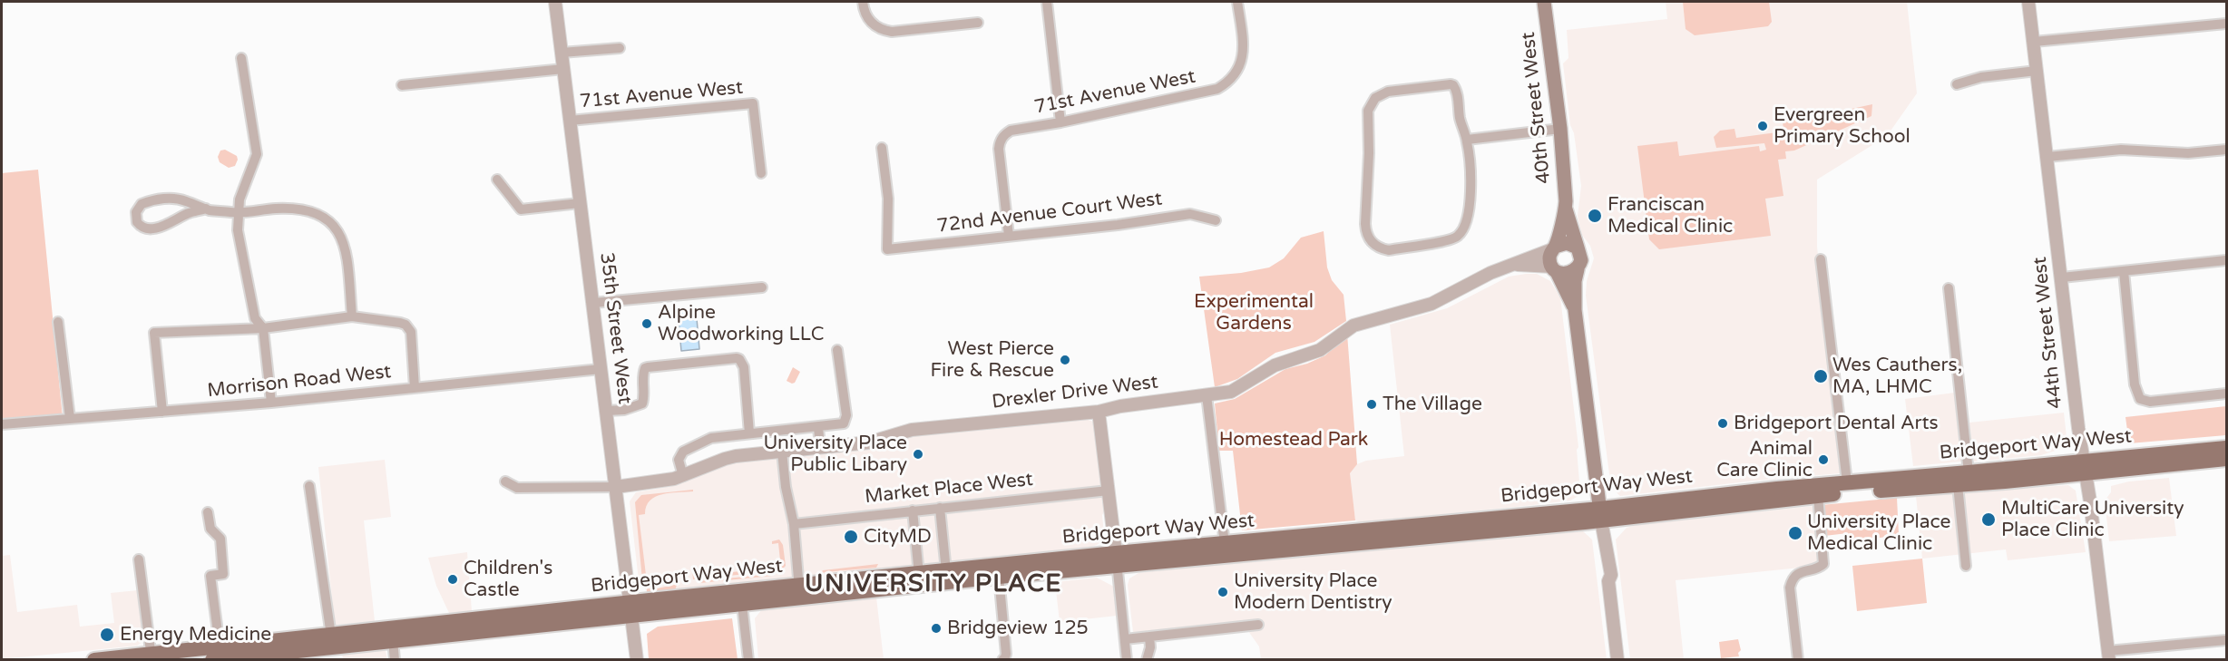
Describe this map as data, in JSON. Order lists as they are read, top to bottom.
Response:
{
  "streets": {
    "main road": ["40th Street West", "Bridgeport Way West"],
    "street": [
      "71st Avenue West",
      "72nd Avenue Court West",
      "35th Street West",
      "44th Street West",
      "Morrison Road West",
      "Drexler Drive West",
      "Market Place West"
    ]
  },
  "crossings": [
    ["71st Avenue West", "72nd Avenue Court West"],
    ["71st Avenue West", "35th Street West"],
    ["40th Street West", "Drexler Drive West"],
    ["35th Street West", "Morrison Road West"],
    ["35th Street West", "Drexler Drive West"],
    ["35th Street West", "Bridgeport Way West"],
    ["44th Street West", "Bridgeport Way West"]
  ],
  "districts": ["UNIVERSITY PLACE"],
  "parks": ["Experimental Gardens", "Homestead Park"],
  "places": [
    "Evergreen Primary School",
    "Franciscan Medical Clinic",
    "Alpine Woodworking LLC",
    "West Pierce Fire & Rescue",
    "Wes Cauthers, MA, LHMC",
    "The Village",
    "Bridgeport Dental Arts",
    "University Place Public Libary",
    "Animal Care Clinic",
    "MultiCare University Place Clinic",
    "University Place Medical Clinic",
    "CityMD",
    "Children's Castle",
    "University Place Modern Dentistry",
    "Bridgeview 125",
    "Energy Medicine"
  ]
}
